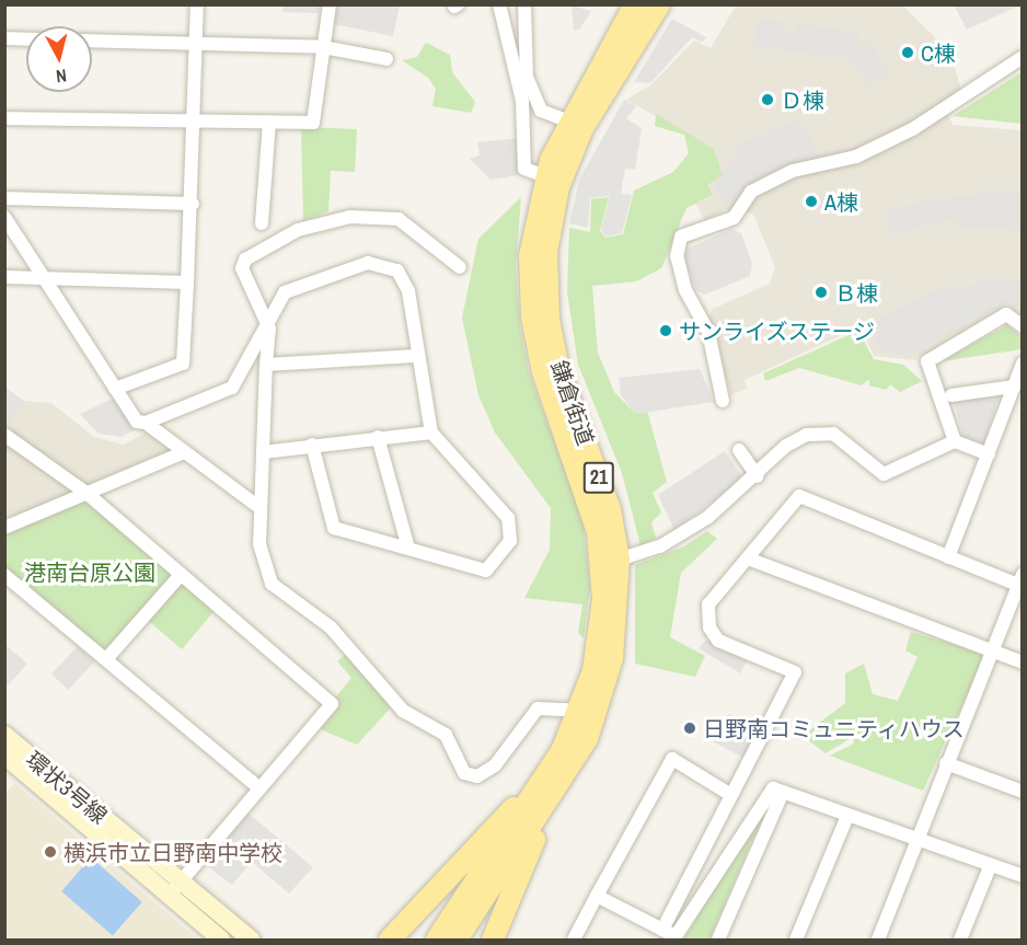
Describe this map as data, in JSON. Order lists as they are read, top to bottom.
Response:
{
  "streets": {
    "main road": ["鎌倉街道", "21"],
    "street": ["環状3号線"]
  },
  "crossings": [
    ["鎌倉街道", "21"]
  ],
  "parks": ["港南台原公園"],
  "places": [
    "C棟",
    "Ｄ棟",
    "A棟",
    "Ｂ棟",
    "サンライズステージ",
    "日野南コミュニティハウス",
    "横浜市立日野南中学校"
  ],
  "north": "bottom"
}
